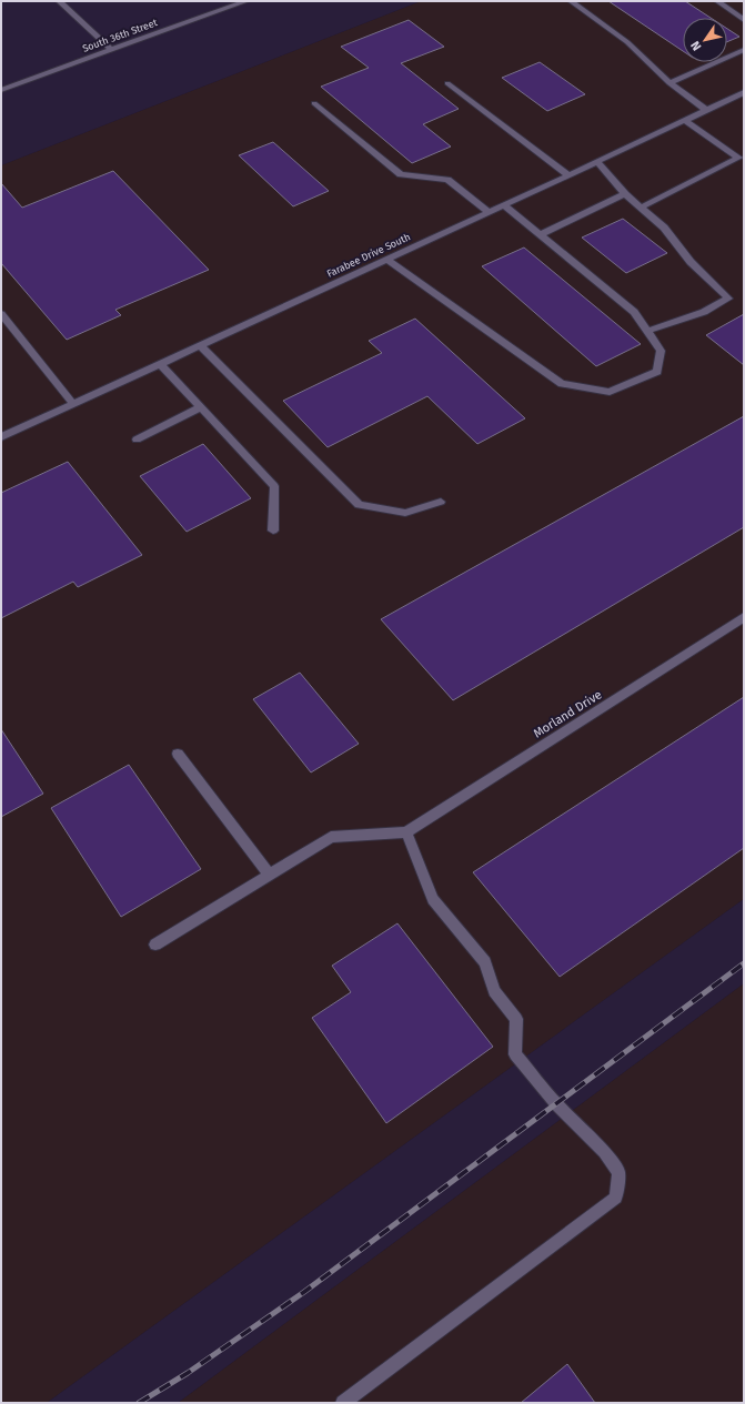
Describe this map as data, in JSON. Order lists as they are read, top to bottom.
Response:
{
  "streets": {
    "street": ["South 36th Street", "Farabee Drive South", "Morland Drive"]
  },
  "north": "bottom left"
}
